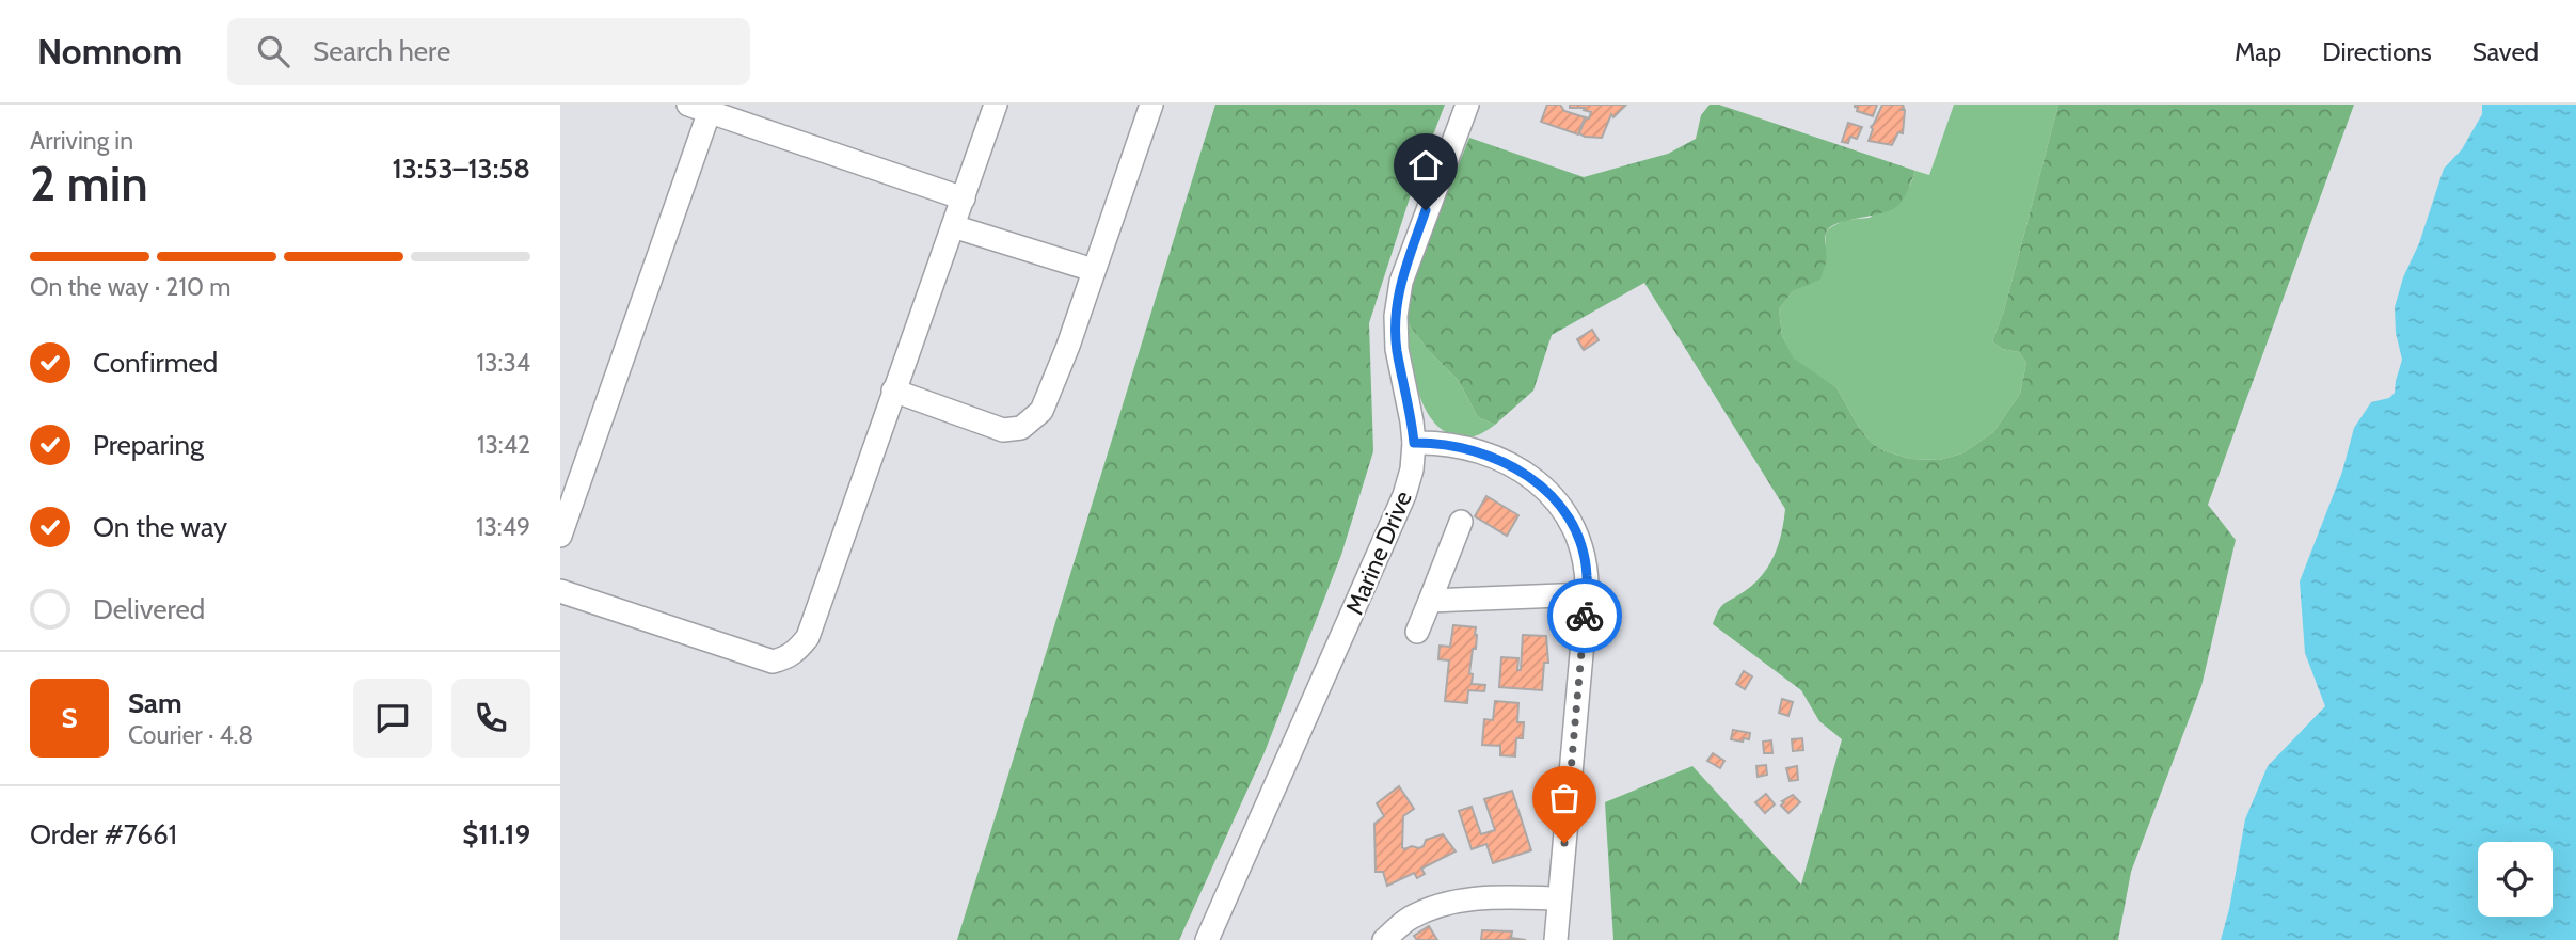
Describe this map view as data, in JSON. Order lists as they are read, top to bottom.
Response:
{
  "streets": {
    "street": ["Marine Drive"]
  },
  "page": {
    "header": "Nomnom",
    "search": "Search here",
    "nav": ["Map", "Directions", "Saved"],
    "heading": ["2 min", "Arriving in", "13:53–13:58"],
    "panel": [
      "Sam",
      "Courier · 4.8",
      "Order #7661",
      "$11.19"
    ],
    "bar": "On the way · 210 m",
    "list": [
      ["Confirmed", "13:34"],
      ["Preparing", "13:42"],
      ["On the way", "13:49"],
      "Delivered"
    ],
    "round": "S"
  }
}
